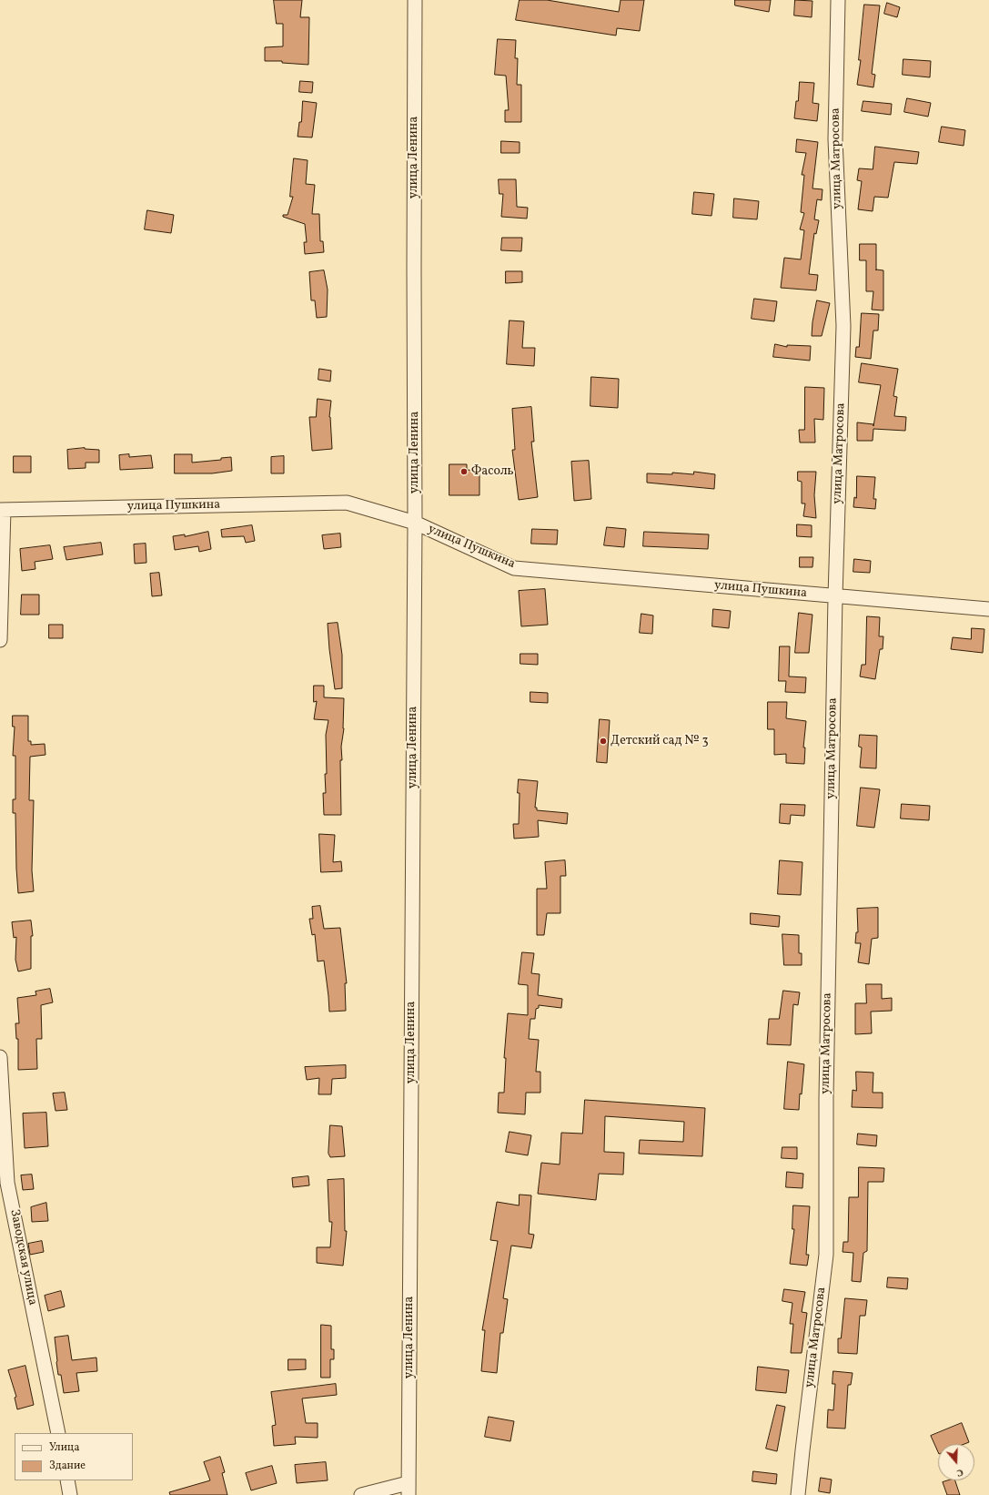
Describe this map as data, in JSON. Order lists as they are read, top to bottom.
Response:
{
  "streets": {
    "street": [
      "улица Ленина",
      "улица Матросова",
      "улица Пушкина",
      "Заводская улица"
    ]
  },
  "crossings": [
    ["улица Ленина", "улица Пушкина"],
    ["улица Матросова", "улица Пушкина"]
  ],
  "places": ["Фасоль", "Детский сад № 3"],
  "legend": ["Улица", "Здание"],
  "north": "bottom"
}
